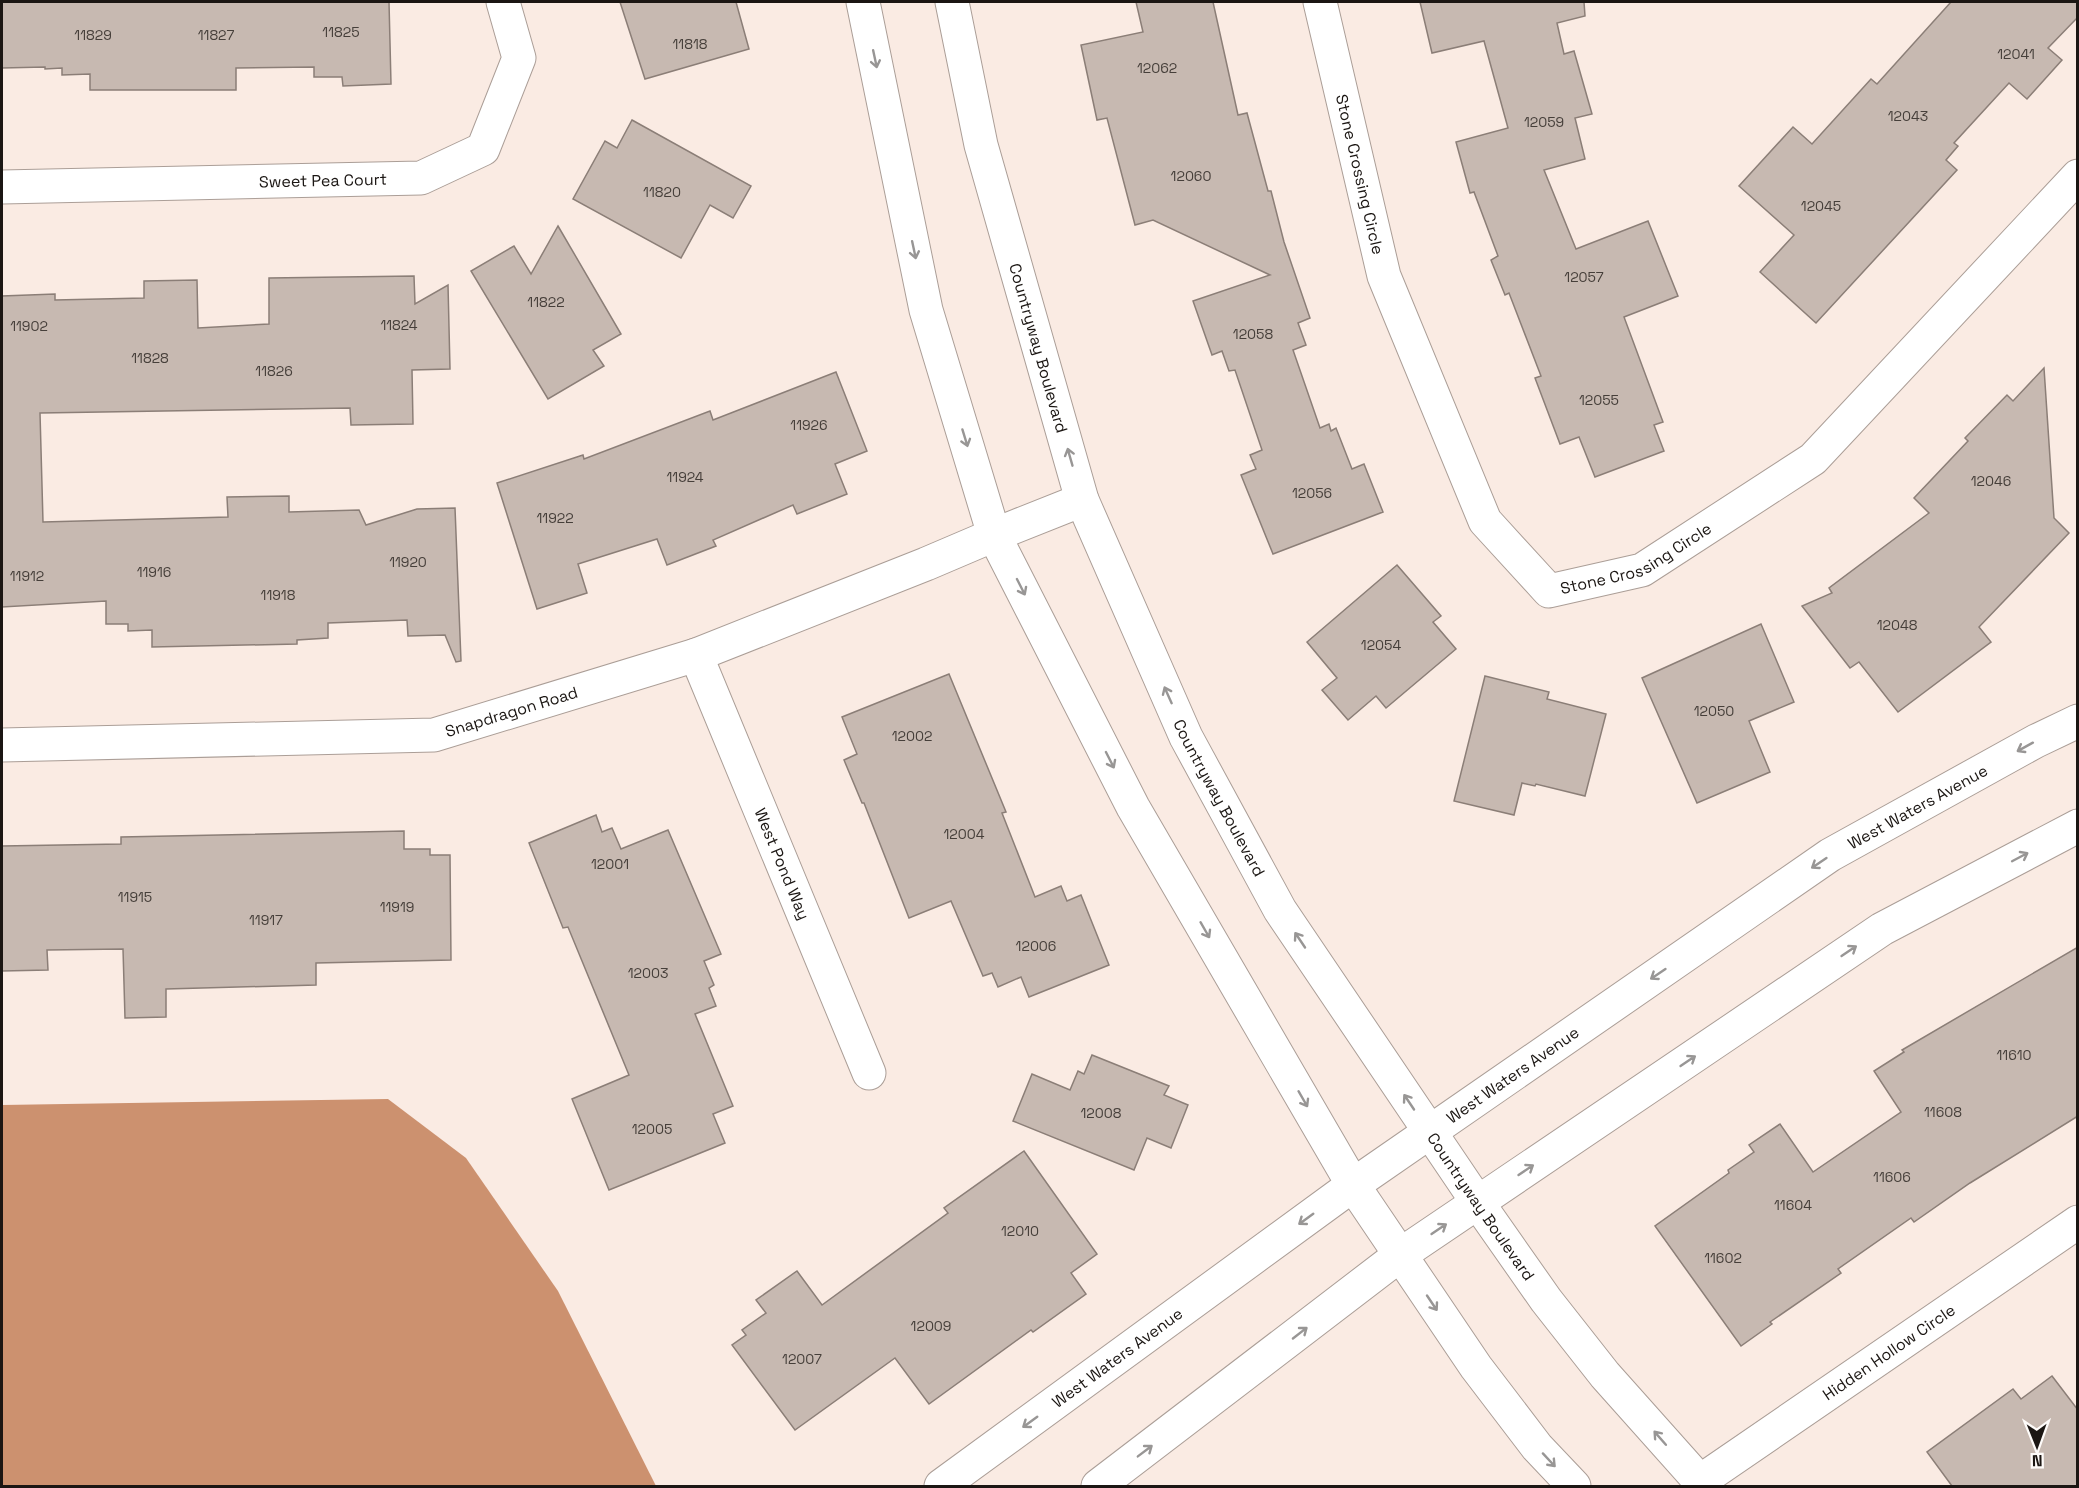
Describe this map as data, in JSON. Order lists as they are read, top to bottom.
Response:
{
  "streets": {
    "street": [
      "Stone Crossing Circle",
      "Sweet Pea Court",
      "Countryway Boulevard",
      "Snapdragon Road",
      "West Waters Avenue",
      "West Pond Way",
      "Hidden Hollow Circle"
    ]
  },
  "crossings": [
    ["Countryway Boulevard", "Snapdragon Road"],
    ["Countryway Boulevard", "West Waters Avenue"],
    ["Countryway Boulevard", "Hidden Hollow Circle"],
    ["Snapdragon Road", "West Pond Way"]
  ],
  "house_numbers": [
    "11825",
    "11829",
    "11827",
    "11818",
    "12041",
    "12062",
    "12043",
    "12059",
    "12060",
    "11820",
    "12045",
    "12057",
    "11822",
    "11824",
    "11902",
    "12058",
    "11828",
    "11826",
    "12055",
    "11926",
    "11924",
    "12046",
    "12056",
    "11922",
    "11920",
    "11916",
    "11912",
    "11918",
    "12048",
    "12054",
    "12050",
    "12002",
    "12004",
    "12001",
    "11915",
    "11919",
    "11917",
    "12006",
    "12003",
    "11610",
    "11608",
    "12008",
    "12005",
    "11606",
    "11604",
    "12010",
    "11602",
    "12009",
    "12007"
  ],
  "north": "bottom"
}
